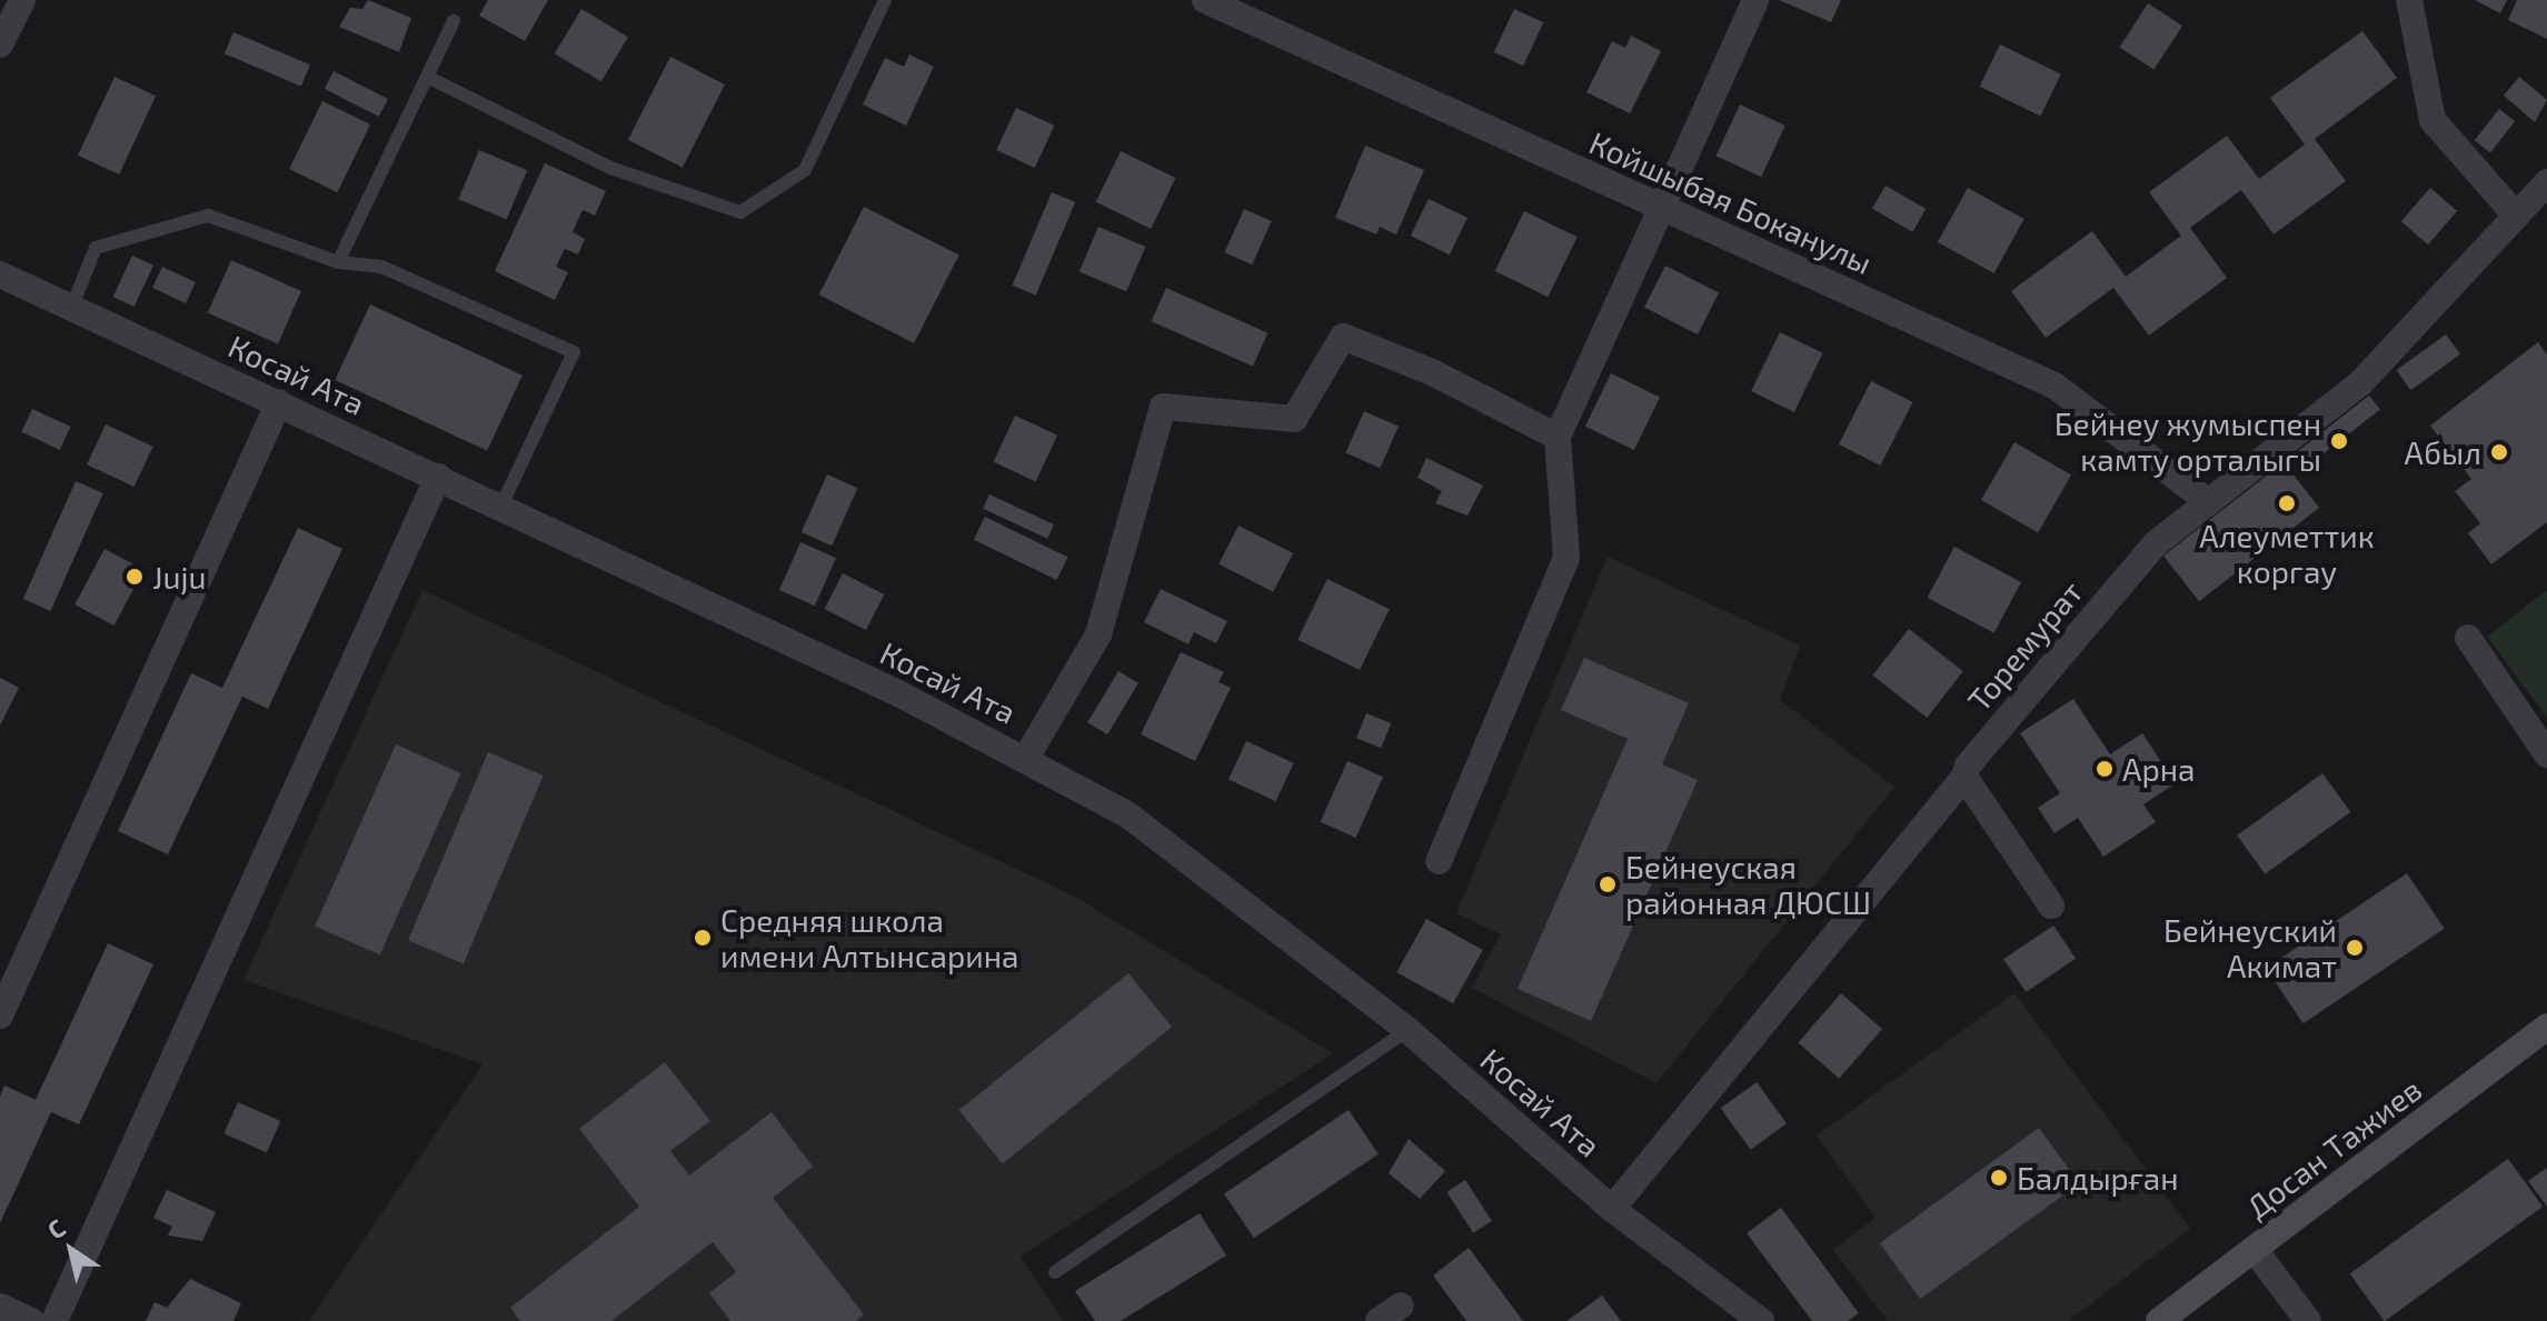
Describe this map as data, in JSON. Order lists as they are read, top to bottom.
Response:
{
  "streets": {
    "street": [
      "Койшыбая Боканулы",
      "Косай Ата",
      "Торемурат",
      "Досан Тажиев"
    ]
  },
  "crossings": [
    ["Койшыбая Боканулы", "Торемурат"],
    ["Косай Ата", "Торемурат"]
  ],
  "places": [
    "Бейнеу жумыспен камту орталыгы",
    "Абыл",
    "Алеуметтик коргау",
    "Juju",
    "Арна",
    "Бейнеуская районная ДЮСШ",
    "Средняя школа имени Алтынсарина",
    "Бейнеуский Акимат",
    "Балдырған"
  ],
  "north": "top left"
}
